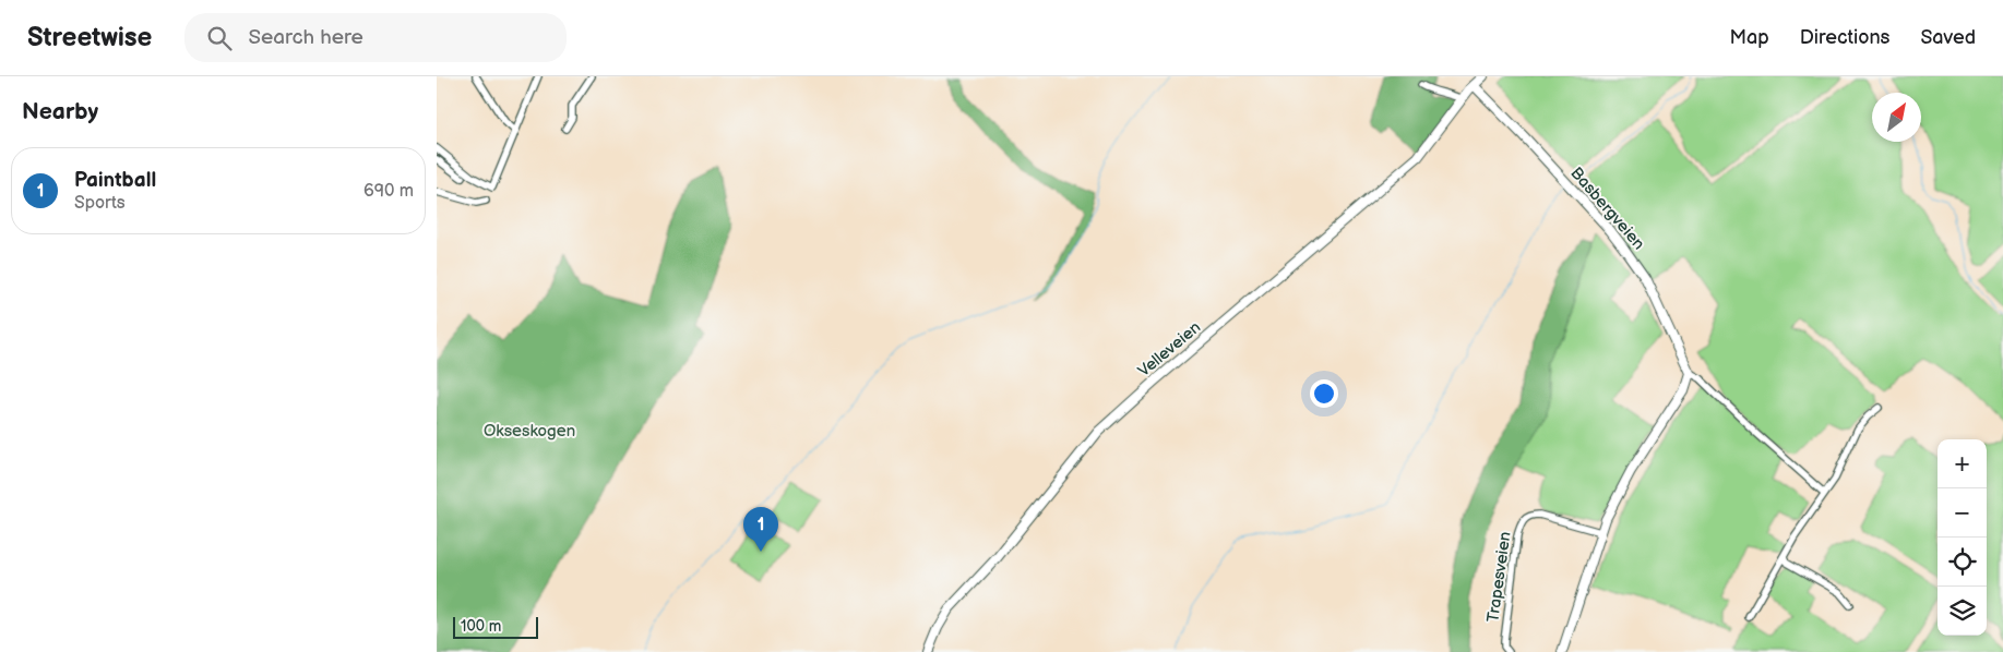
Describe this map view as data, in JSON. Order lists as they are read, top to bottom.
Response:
{
  "streets": {
    "main road": ["Basbergveien", "Velleveien"],
    "street": ["Trapesveien"]
  },
  "crossings": [
    ["Basbergveien", "Velleveien"]
  ],
  "parks": ["Okseskogen"],
  "scale_bar": "100 m",
  "north": "top right",
  "page": {
    "header": "Streetwise",
    "search": "Search here",
    "nav": ["Map", "Directions", "Saved"],
    "heading": "Nearby",
    "list": [
      {
        "mark": "1",
        "name": "Paintball",
        "note": "Sports",
        "value": "690 m"
      }
    ],
    "map_buttons": ["+", "−"],
    "pins": "1",
    "scale": "100 m"
  }
}
